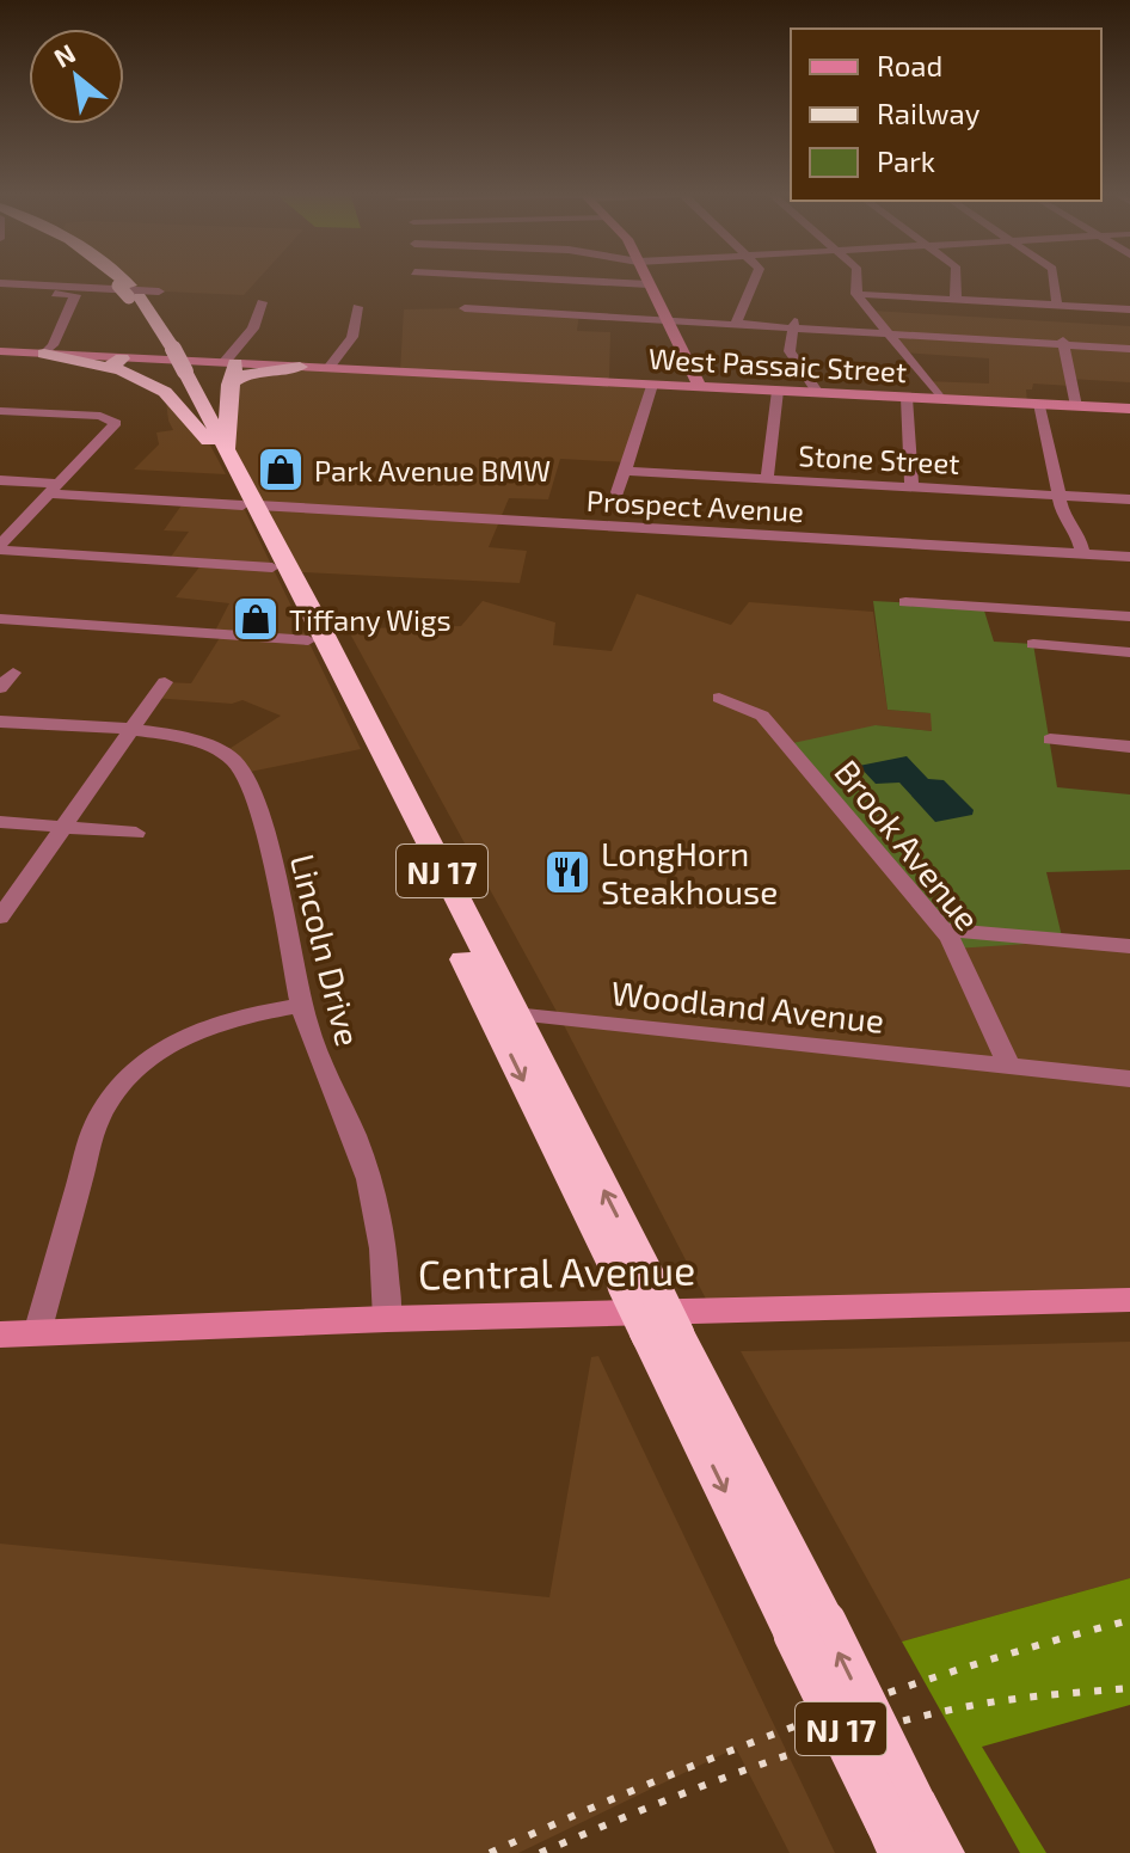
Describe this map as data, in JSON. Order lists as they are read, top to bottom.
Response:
{
  "streets": {
    "highway": ["NJ 17"],
    "street": [
      "West Passaic Street",
      "Stone Street",
      "Prospect Avenue",
      "Brook Avenue",
      "Lincoln Drive",
      "Woodland Avenue",
      "Central Avenue"
    ]
  },
  "crossings": [
    ["Prospect Avenue", "NJ 17"],
    ["Brook Avenue", "Woodland Avenue"],
    ["NJ 17", "Woodland Avenue"],
    ["Lincoln Drive", "Central Avenue"]
  ],
  "places": {
    "shop": ["Park Avenue BMW", "Tiffany Wigs"],
    "restaurant": ["LongHorn Steakhouse"]
  },
  "legend": ["Road", "Railway", "Park"],
  "north": "top left"
}
